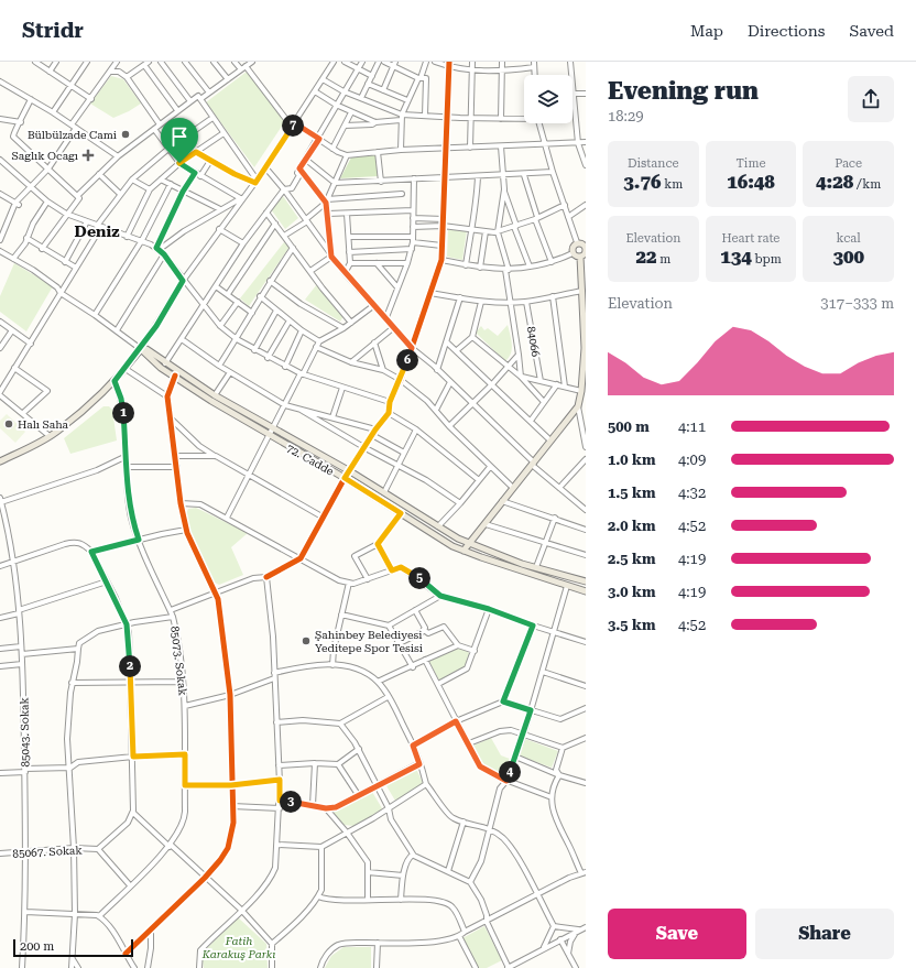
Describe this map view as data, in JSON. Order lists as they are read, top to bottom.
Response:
{
  "streets": {
    "main road": ["72. Cadde"],
    "street": [
      "84066",
      "85073. Sokak",
      "85043. Sokak",
      "85067. Sokak"
    ]
  },
  "crossings": [
    ["85073. Sokak", "85067. Sokak"],
    ["85043. Sokak", "85067. Sokak"]
  ],
  "districts": ["Deniz"],
  "parks": ["Fatih Karakuş Parkı"],
  "places": {
    "other": ["Bülbülzade Cami", "Halı Saha", "Şahinbey Belediyesi Yeditepe Spor Tesisi"],
    "health": ["Saglık Ocagı"]
  },
  "scale_bar": "200 m",
  "page": {
    "header": "Stridr",
    "nav": ["Map", "Directions", "Saved"],
    "heading": ["Evening run", "18:29"],
    "pins": [
      "7",
      "6",
      "1",
      "5",
      "2",
      "4",
      "3"
    ],
    "stats": [
      ["Distance", "3.76 km"],
      ["Time", "16:48"],
      ["Pace", "4:28 /km"],
      ["Elevation", "22 m"],
      ["Heart rate", "134 bpm"],
      ["kcal", "300"]
    ],
    "chart": ["Elevation", "317–333 m"],
    "list": [
      {
        "name": "500 m",
        "note": "4:11"
      },
      {
        "name": "1.0 km",
        "note": "4:09"
      },
      {
        "name": "1.5 km",
        "note": "4:32"
      },
      {
        "name": "2.0 km",
        "note": "4:52"
      },
      {
        "name": "2.5 km",
        "note": "4:19"
      },
      {
        "name": "3.0 km",
        "note": "4:19"
      },
      {
        "name": "3.5 km",
        "note": "4:52"
      }
    ],
    "buttons": ["Save", "Share"],
    "scale": "200 m"
  }
}
